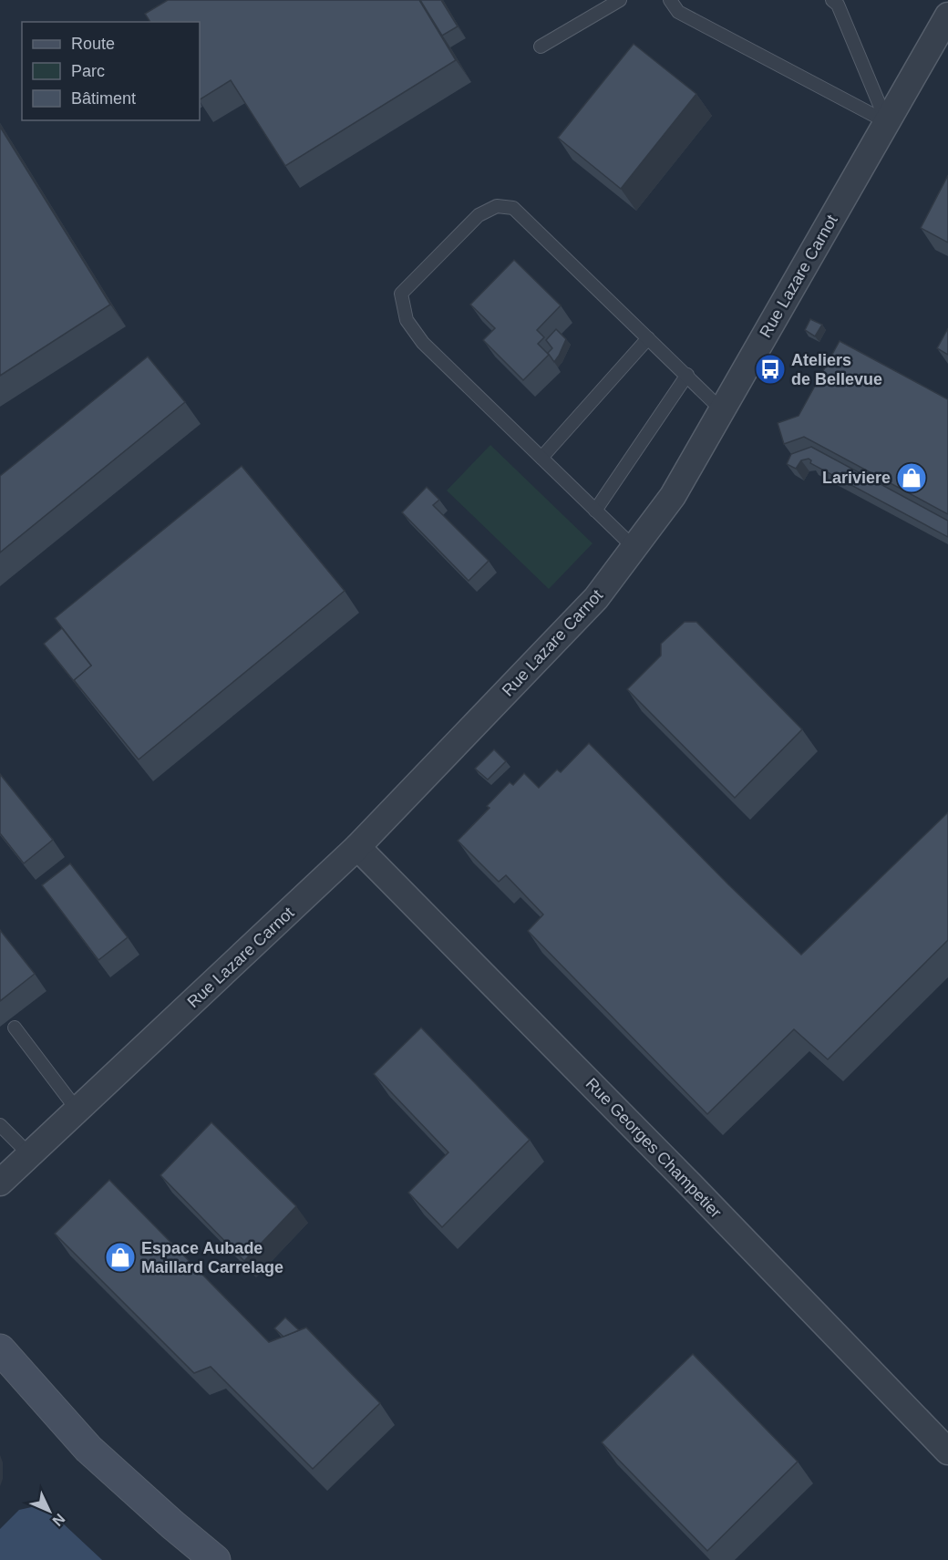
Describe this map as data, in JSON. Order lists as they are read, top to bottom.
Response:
{
  "streets": {
    "street": ["Rue Lazare Carnot", "Rue Georges Champetier"]
  },
  "crossings": [
    ["Rue Lazare Carnot", "Rue Georges Champetier"]
  ],
  "places": {
    "bus stop": ["Ateliers de Bellevue"],
    "shop": ["Lariviere", "Espace Aubade Maillard Carrelage"]
  },
  "legend": ["Route", "Parc", "Bâtiment"],
  "north": "bottom right"
}
